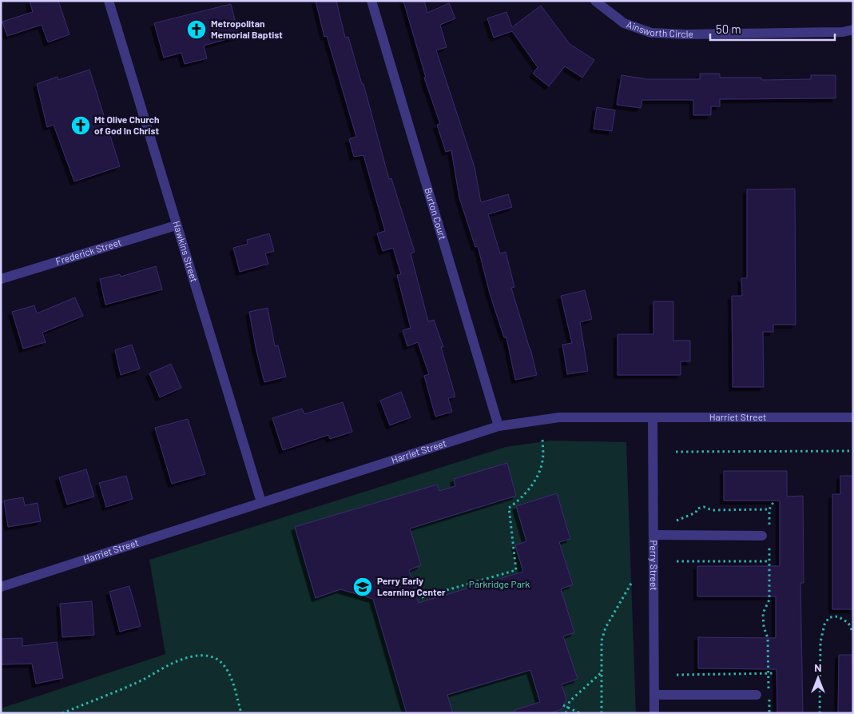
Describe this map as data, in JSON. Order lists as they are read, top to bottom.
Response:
{
  "streets": {
    "street": [
      "Ainsworth Circle",
      "Burton Court",
      "Frederick Street",
      "Hawkins Street",
      "Harriet Street",
      "Perry Street"
    ]
  },
  "crossings": [
    ["Burton Court", "Harriet Street"],
    ["Frederick Street", "Hawkins Street"],
    ["Hawkins Street", "Harriet Street"],
    ["Harriet Street", "Perry Street"]
  ],
  "parks": ["Parkridge Park"],
  "places": {
    "church": ["Metropolitan Memorial Baptist", "Mt Olive Church of God In Christ"],
    "school or university": ["Perry Early Learning Center"]
  },
  "scale_bar": "50 m",
  "north": "top"
}
